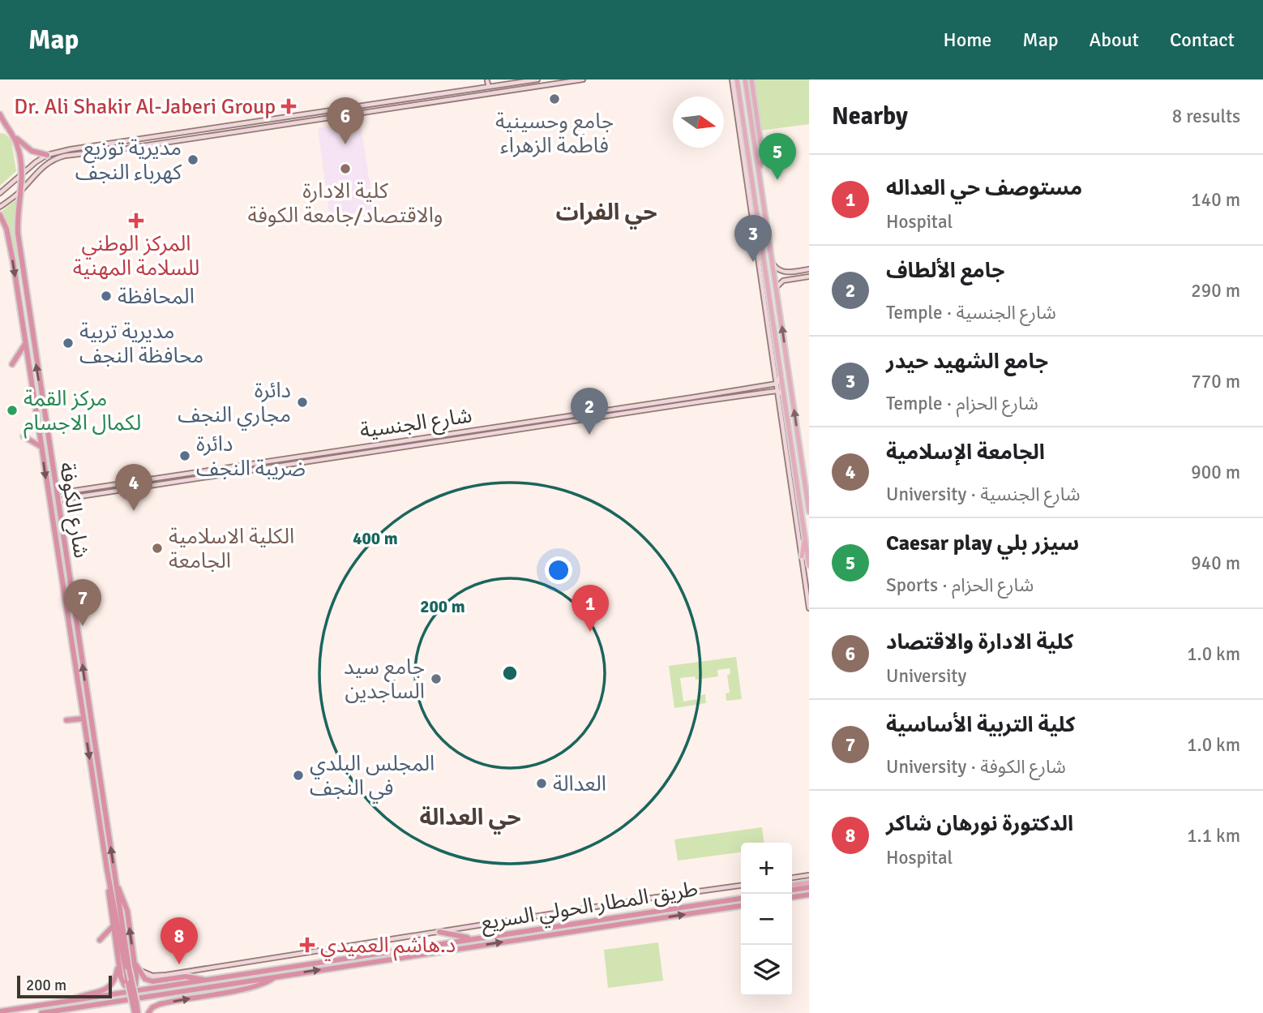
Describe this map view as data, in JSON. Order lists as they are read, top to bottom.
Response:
{
  "streets": {
    "highway": ["شارع الكوفة", "طريق المطار الحولي السريع"],
    "main road": ["شارع الجنسية"]
  },
  "crossings": [
    ["شارع الجنسية", "شارع الكوفة"]
  ],
  "districts": ["حي الفرات", "حي العدالة"],
  "places": {
    "other": [
      "جامع وحسينية فاطمة الزهراء",
      "مديرية توزيع كهرباء النجف",
      "كلية الادارة والاقتصاد/جامعة الكوفة",
      "المحافظة",
      "مديرية تربية محافظة النجف",
      "دائرة مجاري النجف",
      "مركز القمة لكمال الاجسام",
      "دائرة ضريبة النجف",
      "الكلية الاسلامية الجامعة",
      "جامع سيد الساجدين",
      "المجلس البلدي في النجف",
      "العدالة"
    ],
    "health": ["Dr. Ali Shakir Al-Jaberi Group", "المركز الوطني للسلامة المهنية", "د.هاشم العميدي"]
  },
  "scale_bar": "200 m",
  "north": "right",
  "page": {
    "header": "Map",
    "nav": [
      "Home",
      "Map",
      "About",
      "Contact"
    ],
    "heading": ["Nearby", "8 results"],
    "pins": [
      "6",
      "5",
      "3",
      "2",
      "4",
      "7",
      "1",
      "8"
    ],
    "list": [
      {
        "mark": "1",
        "name": "مستوصف حي العداله",
        "note": "Hospital",
        "value": "140 m"
      },
      {
        "mark": "2",
        "name": "جامع الألطاف",
        "note": "Temple · شارع الجنسية",
        "value": "290 m"
      },
      {
        "mark": "3",
        "name": "جامع الشهيد حيدر",
        "note": "Temple · شارع الحزام",
        "value": "770 m"
      },
      {
        "mark": "4",
        "name": "الجامعة الإسلامية",
        "note": "University · شارع الجنسية",
        "value": "900 m"
      },
      {
        "mark": "5",
        "name": "Caesar play سيزر بلي",
        "note": "Sports · شارع الحزام",
        "value": "940 m"
      },
      {
        "mark": "6",
        "name": "كلية الادارة والاقتصاد",
        "note": "University",
        "value": "1.0 km"
      },
      {
        "mark": "7",
        "name": "كلية التربية الأساسية",
        "note": "University · شارع الكوفة",
        "value": "1.0 km"
      },
      {
        "mark": "8",
        "name": "الدكتورة نورهان شاكر",
        "note": "Hospital",
        "value": "1.1 km"
      }
    ],
    "map_buttons": ["+", "−"],
    "scale": "200 m"
  },
  "rings": ["400 m", "200 m"]
}
